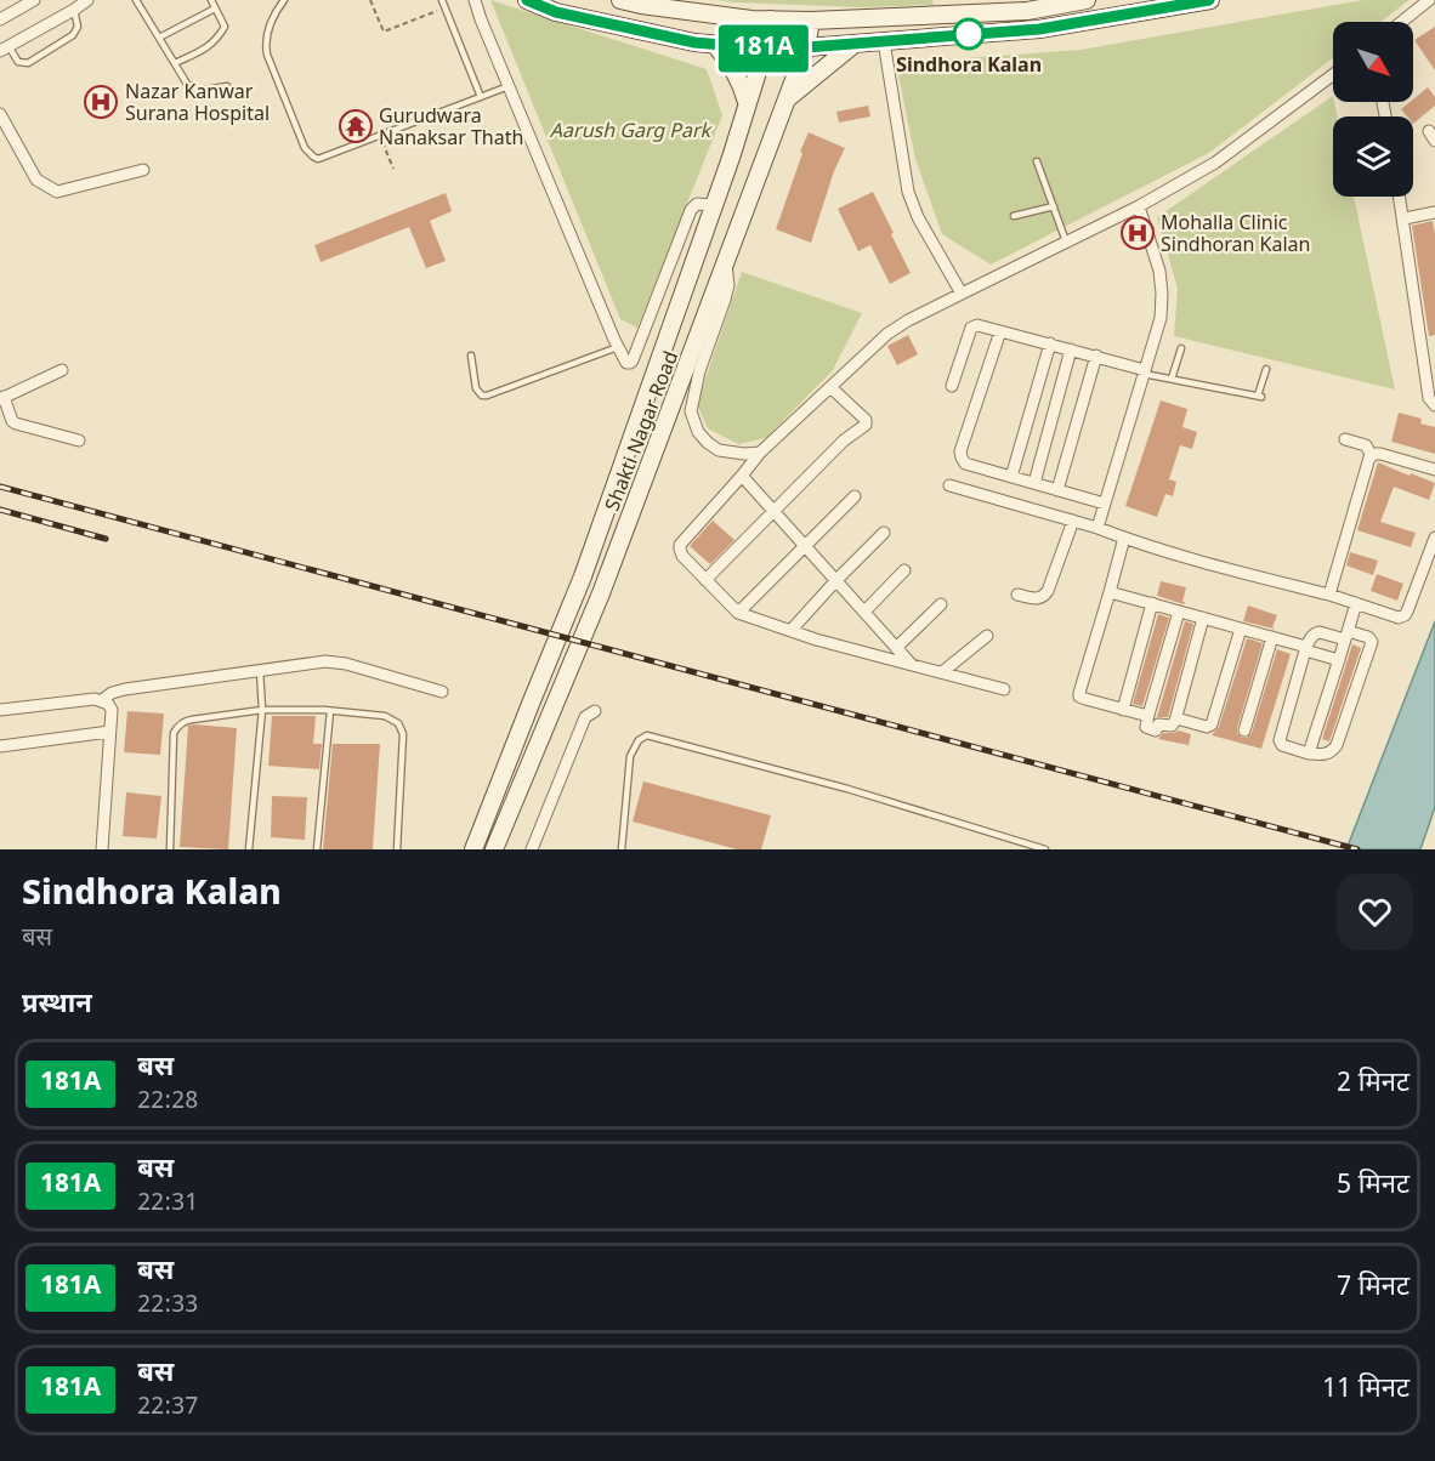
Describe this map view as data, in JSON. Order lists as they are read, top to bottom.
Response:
{
  "streets": {
    "street": ["Shakti Nagar Road"]
  },
  "parks": ["Aarush Garg Park"],
  "places": {
    "other": ["Sindhora Kalan"],
    "hospital": ["Nazar Kanwar Surana Hospital", "Mohalla Clinic Sindhoran Kalan"],
    "temple": ["Gurudwara Nanaksar Thath"]
  },
  "lines": ["bus line 181A"],
  "north": "bottom right",
  "page": {
    "on_map": "181A",
    "heading": [
      ["Sindhora Kalan", "बस"],
      "प्रस्थान"
    ],
    "list": [
      {
        "mark": "181A",
        "name": "बस",
        "note": "22:28",
        "value": "2 मिनट"
      },
      {
        "mark": "181A",
        "name": "बस",
        "note": "22:31",
        "value": "5 मिनट"
      },
      {
        "mark": "181A",
        "name": "बस",
        "note": "22:33",
        "value": "7 मिनट"
      },
      {
        "mark": "181A",
        "name": "बस",
        "note": "22:37",
        "value": "11 मिनट"
      }
    ]
  }
}
